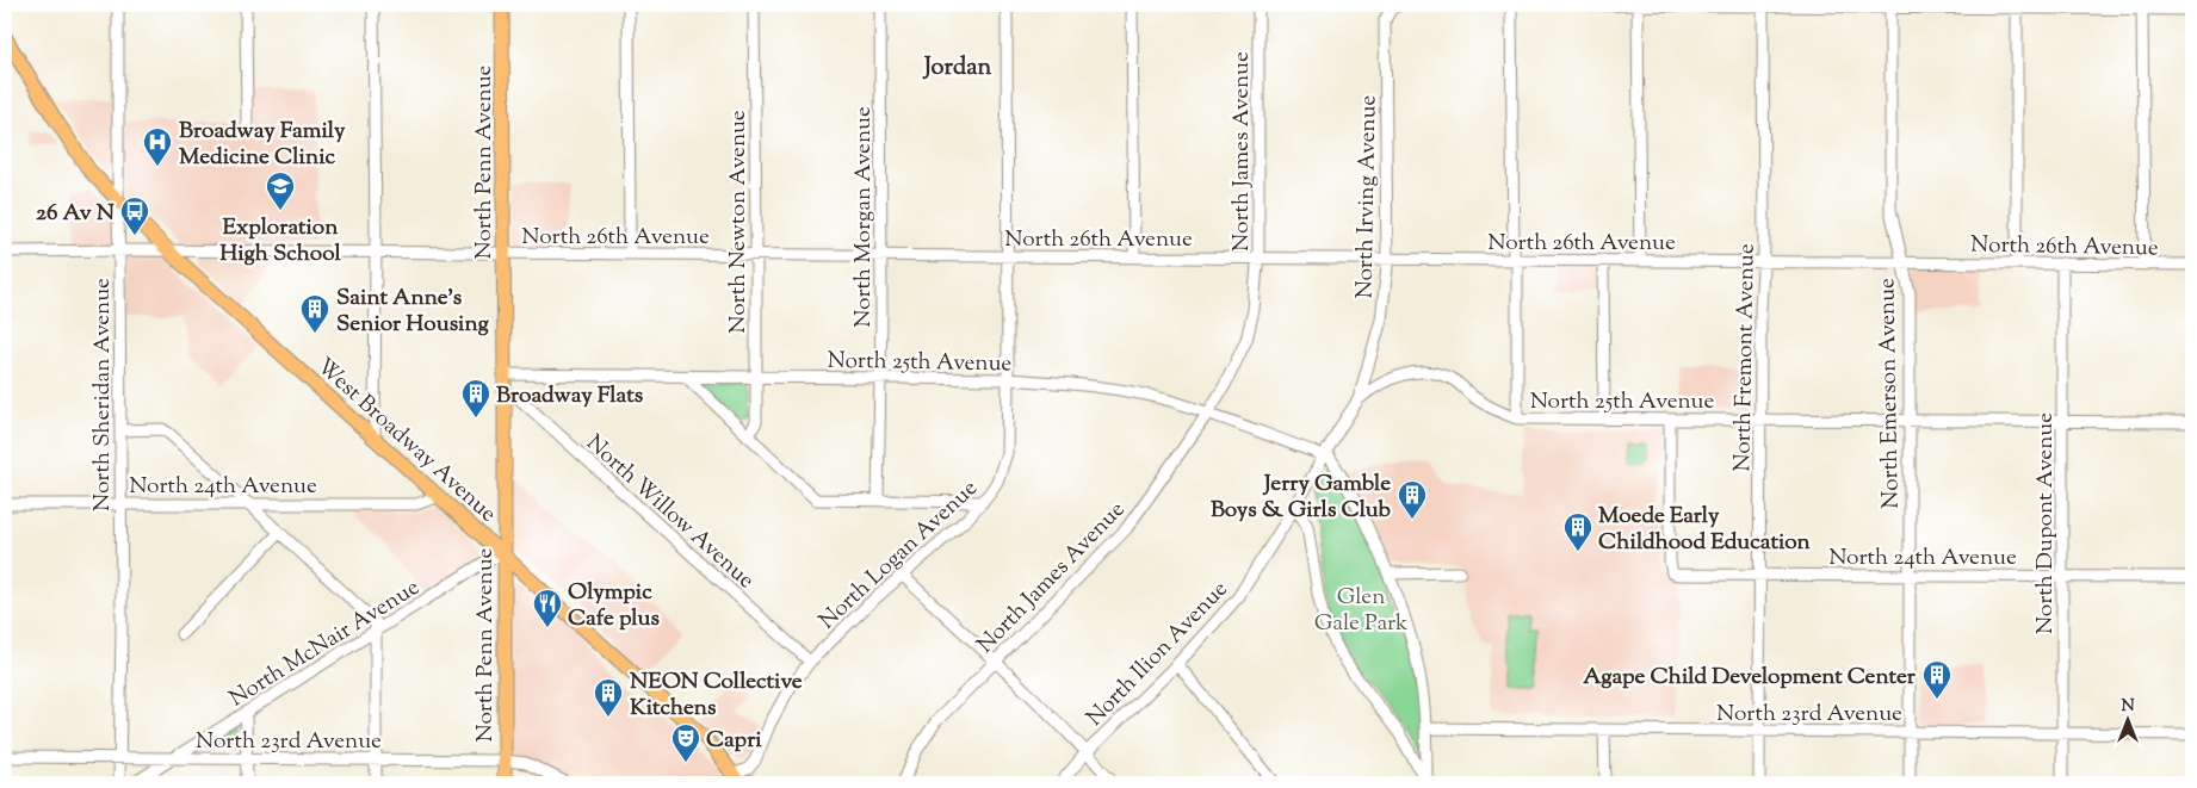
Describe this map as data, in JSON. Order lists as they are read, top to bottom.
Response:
{
  "streets": {
    "main road": ["North Penn Avenue", "West Broadway Avenue"],
    "street": [
      "North James Avenue",
      "North Irving Avenue",
      "North Morgan Avenue",
      "North Newton Avenue",
      "North 26th Avenue",
      "North Fremont Avenue",
      "North 25th Avenue",
      "North Emerson Avenue",
      "North Sheridan Avenue",
      "North 24th Avenue",
      "North Willow Avenue",
      "North Dupont Avenue",
      "North Logan Avenue",
      "North McNair Avenue",
      "North Ilion Avenue",
      "North 23rd Avenue"
    ]
  },
  "crossings": [
    ["North James Avenue", "North 26th Avenue"],
    ["North James Avenue", "North 25th Avenue"],
    ["North Penn Avenue", "North 26th Avenue"],
    ["North Penn Avenue", "North 25th Avenue"],
    ["North Penn Avenue", "West Broadway Avenue"],
    ["North Penn Avenue", "North Willow Avenue"],
    ["North Penn Avenue", "North McNair Avenue"],
    ["North Penn Avenue", "North 23rd Avenue"],
    ["North Irving Avenue", "North 26th Avenue"],
    ["North Irving Avenue", "North 25th Avenue"],
    ["North Irving Avenue", "North Ilion Avenue"],
    ["North Morgan Avenue", "North 26th Avenue"],
    ["North Morgan Avenue", "North 25th Avenue"],
    ["North Newton Avenue", "North 26th Avenue"],
    ["North Newton Avenue", "North 25th Avenue"],
    ["North 26th Avenue", "North Fremont Avenue"],
    ["North 26th Avenue", "North Emerson Avenue"],
    ["North 26th Avenue", "North Sheridan Avenue"],
    ["North 26th Avenue", "West Broadway Avenue"],
    ["North 26th Avenue", "North Dupont Avenue"],
    ["North 26th Avenue", "North Logan Avenue"],
    ["North Fremont Avenue", "North 25th Avenue"],
    ["North Fremont Avenue", "North 24th Avenue"],
    ["North Fremont Avenue", "North 23rd Avenue"],
    ["North 25th Avenue", "North Emerson Avenue"],
    ["North 25th Avenue", "North 24th Avenue"],
    ["North 25th Avenue", "North Dupont Avenue"],
    ["North 25th Avenue", "North Logan Avenue"],
    ["North 25th Avenue", "North Ilion Avenue"],
    ["North Emerson Avenue", "North 24th Avenue"],
    ["North Emerson Avenue", "North 23rd Avenue"],
    ["North Sheridan Avenue", "West Broadway Avenue"],
    ["North Sheridan Avenue", "North 24th Avenue"],
    ["North Sheridan Avenue", "North 23rd Avenue"],
    ["West Broadway Avenue", "North 24th Avenue"],
    ["West Broadway Avenue", "North Logan Avenue"],
    ["West Broadway Avenue", "North McNair Avenue"],
    ["North 24th Avenue", "North Dupont Avenue"],
    ["North Willow Avenue", "North Logan Avenue"],
    ["North Dupont Avenue", "North 23rd Avenue"],
    ["North McNair Avenue", "North 23rd Avenue"]
  ],
  "districts": ["Jordan"],
  "parks": ["Glen Gale Park"],
  "places": {
    "hospital": ["Broadway Family Medicine Clinic"],
    "school or university": ["Exploration High School"],
    "bus stop": ["26 Av N"],
    "building": [
      "Saint Anne's Senior Housing",
      "Broadway Flats",
      "Jerry Gamble Boys & Girls Club",
      "Moede Early Childhood Education",
      "Agape Child Development Center",
      "NEON Collective Kitchens"
    ],
    "restaurant": ["Olympic Cafe plus"],
    "theatre": ["Capri"]
  },
  "north": "top"
}
